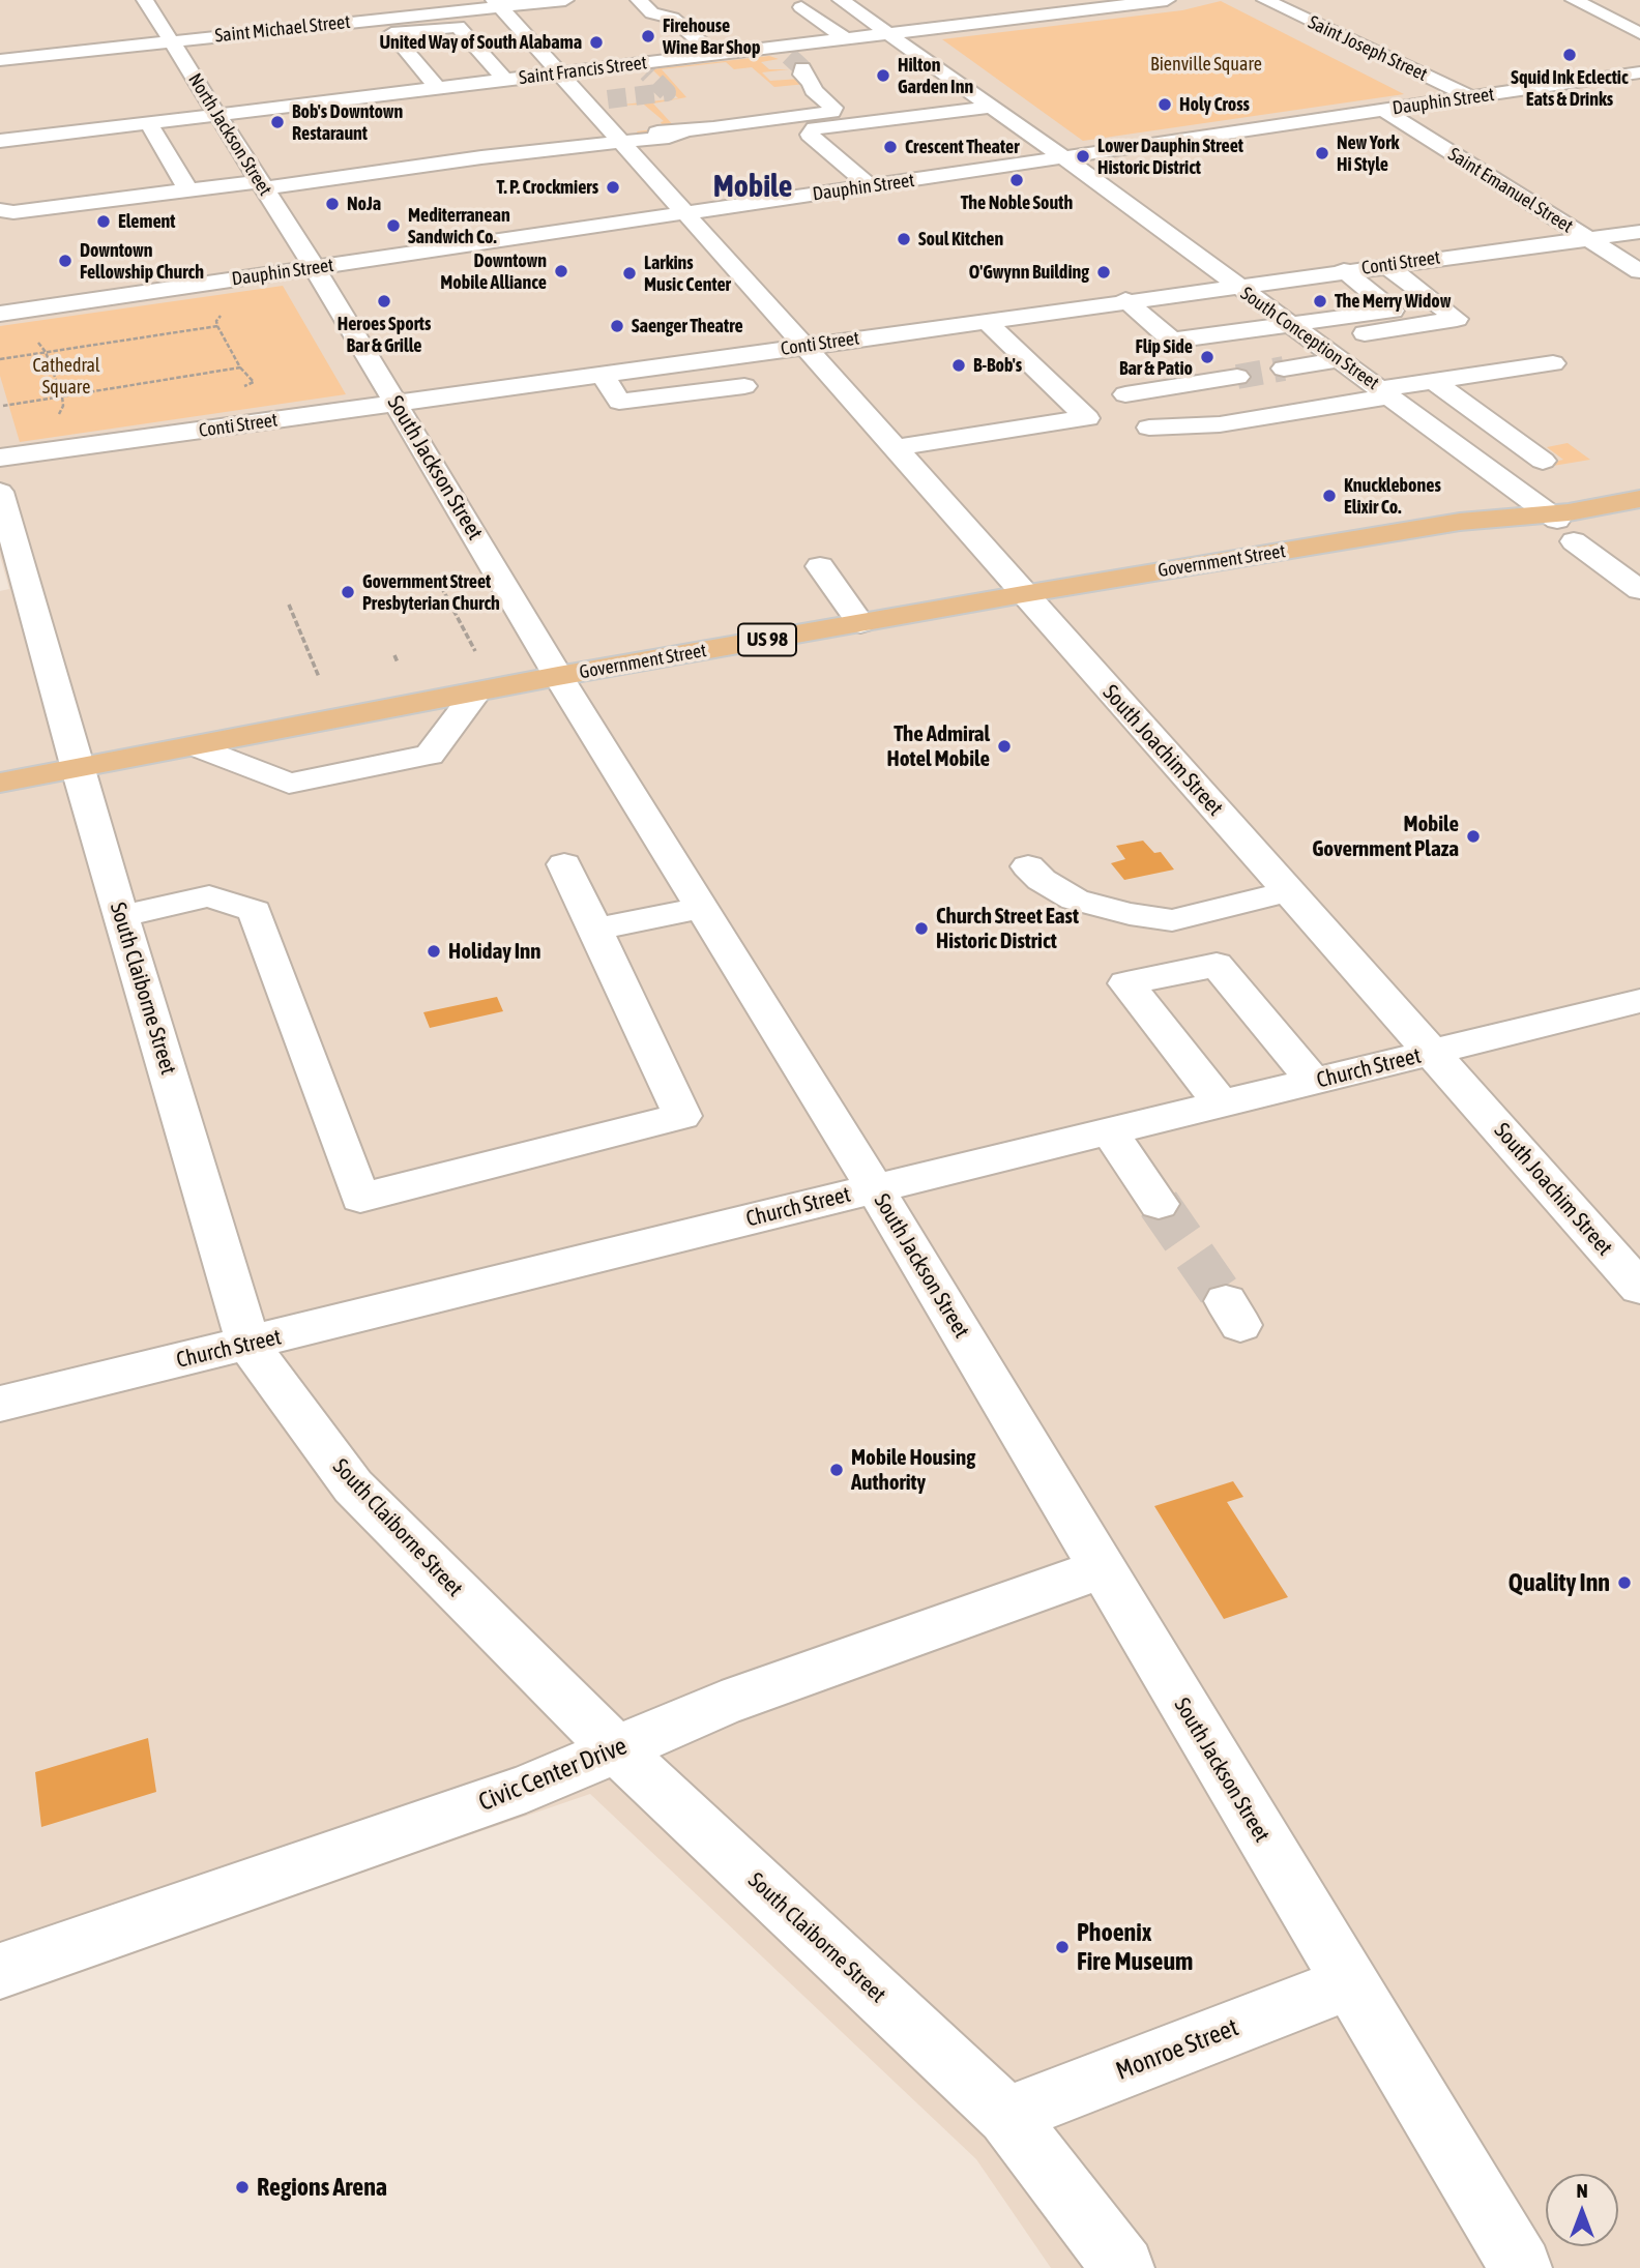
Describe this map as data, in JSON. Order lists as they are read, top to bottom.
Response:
{
  "streets": {
    "main road": ["Government Street", "US 98"],
    "street": [
      "Saint Michael Street",
      "Saint Joseph Street",
      "Saint Francis Street",
      "Dauphin Street",
      "North Jackson Street",
      "Saint Emanuel Street",
      "Conti Street",
      "South Conception Street",
      "South Jackson Street",
      "South Joachim Street",
      "South Claiborne Street",
      "Church Street",
      "Civic Center Drive",
      "Monroe Street"
    ]
  },
  "crossings": [
    ["Saint Michael Street", "North Jackson Street"],
    ["Saint Michael Street", "South Joachim Street"],
    ["Saint Joseph Street", "Dauphin Street"],
    ["Saint Francis Street", "North Jackson Street"],
    ["Saint Francis Street", "South Conception Street"],
    ["Saint Francis Street", "South Joachim Street"],
    ["Dauphin Street", "North Jackson Street"],
    ["Dauphin Street", "Saint Emanuel Street"],
    ["Dauphin Street", "South Conception Street"],
    ["Dauphin Street", "South Jackson Street"],
    ["Dauphin Street", "South Joachim Street"],
    ["North Jackson Street", "South Jackson Street"],
    ["Saint Emanuel Street", "Conti Street"],
    ["Conti Street", "South Conception Street"],
    ["Conti Street", "South Jackson Street"],
    ["Conti Street", "South Joachim Street"],
    ["South Conception Street", "Government Street"],
    ["South Jackson Street", "Government Street"],
    ["South Jackson Street", "Church Street"],
    ["South Jackson Street", "Civic Center Drive"],
    ["South Jackson Street", "Monroe Street"],
    ["Government Street", "South Joachim Street"],
    ["Government Street", "South Claiborne Street"],
    ["South Joachim Street", "Church Street"],
    ["South Claiborne Street", "Church Street"],
    ["South Claiborne Street", "Civic Center Drive"],
    ["South Claiborne Street", "Monroe Street"]
  ],
  "districts": ["Mobile"],
  "parks": ["Bienville Square", "Cathedral Square"],
  "places": [
    "Firehouse Wine Bar Shop",
    "United Way of South Alabama",
    "Squid Ink Eclectic Eats & Drinks",
    "Hilton Garden Inn",
    "Holy Cross",
    "Bob's Downtown Restaraunt",
    "Crescent Theater",
    "New York Hi Style",
    "Lower Dauphin Street Historic District",
    "The Noble South",
    "T. P. Crockmiers",
    "NoJa",
    "Element",
    "Mediterranean Sandwich Co.",
    "Soul Kitchen",
    "Downtown Fellowship Church",
    "Downtown Mobile Alliance",
    "O'Gwynn Building",
    "Larkins Music Center",
    "Heroes Sports Bar & Grille",
    "The Merry Widow",
    "Saenger Theatre",
    "Flip Side Bar & Patio",
    "B-Bob's",
    "Knucklebones Elixir Co.",
    "Government Street Presbyterian Church",
    "The Admiral Hotel Mobile",
    "Mobile Government Plaza",
    "Church Street East Historic District",
    "Holiday Inn",
    "Mobile Housing Authority",
    "Quality Inn",
    "Phoenix Fire Museum",
    "Regions Arena"
  ],
  "north": "top"
}
